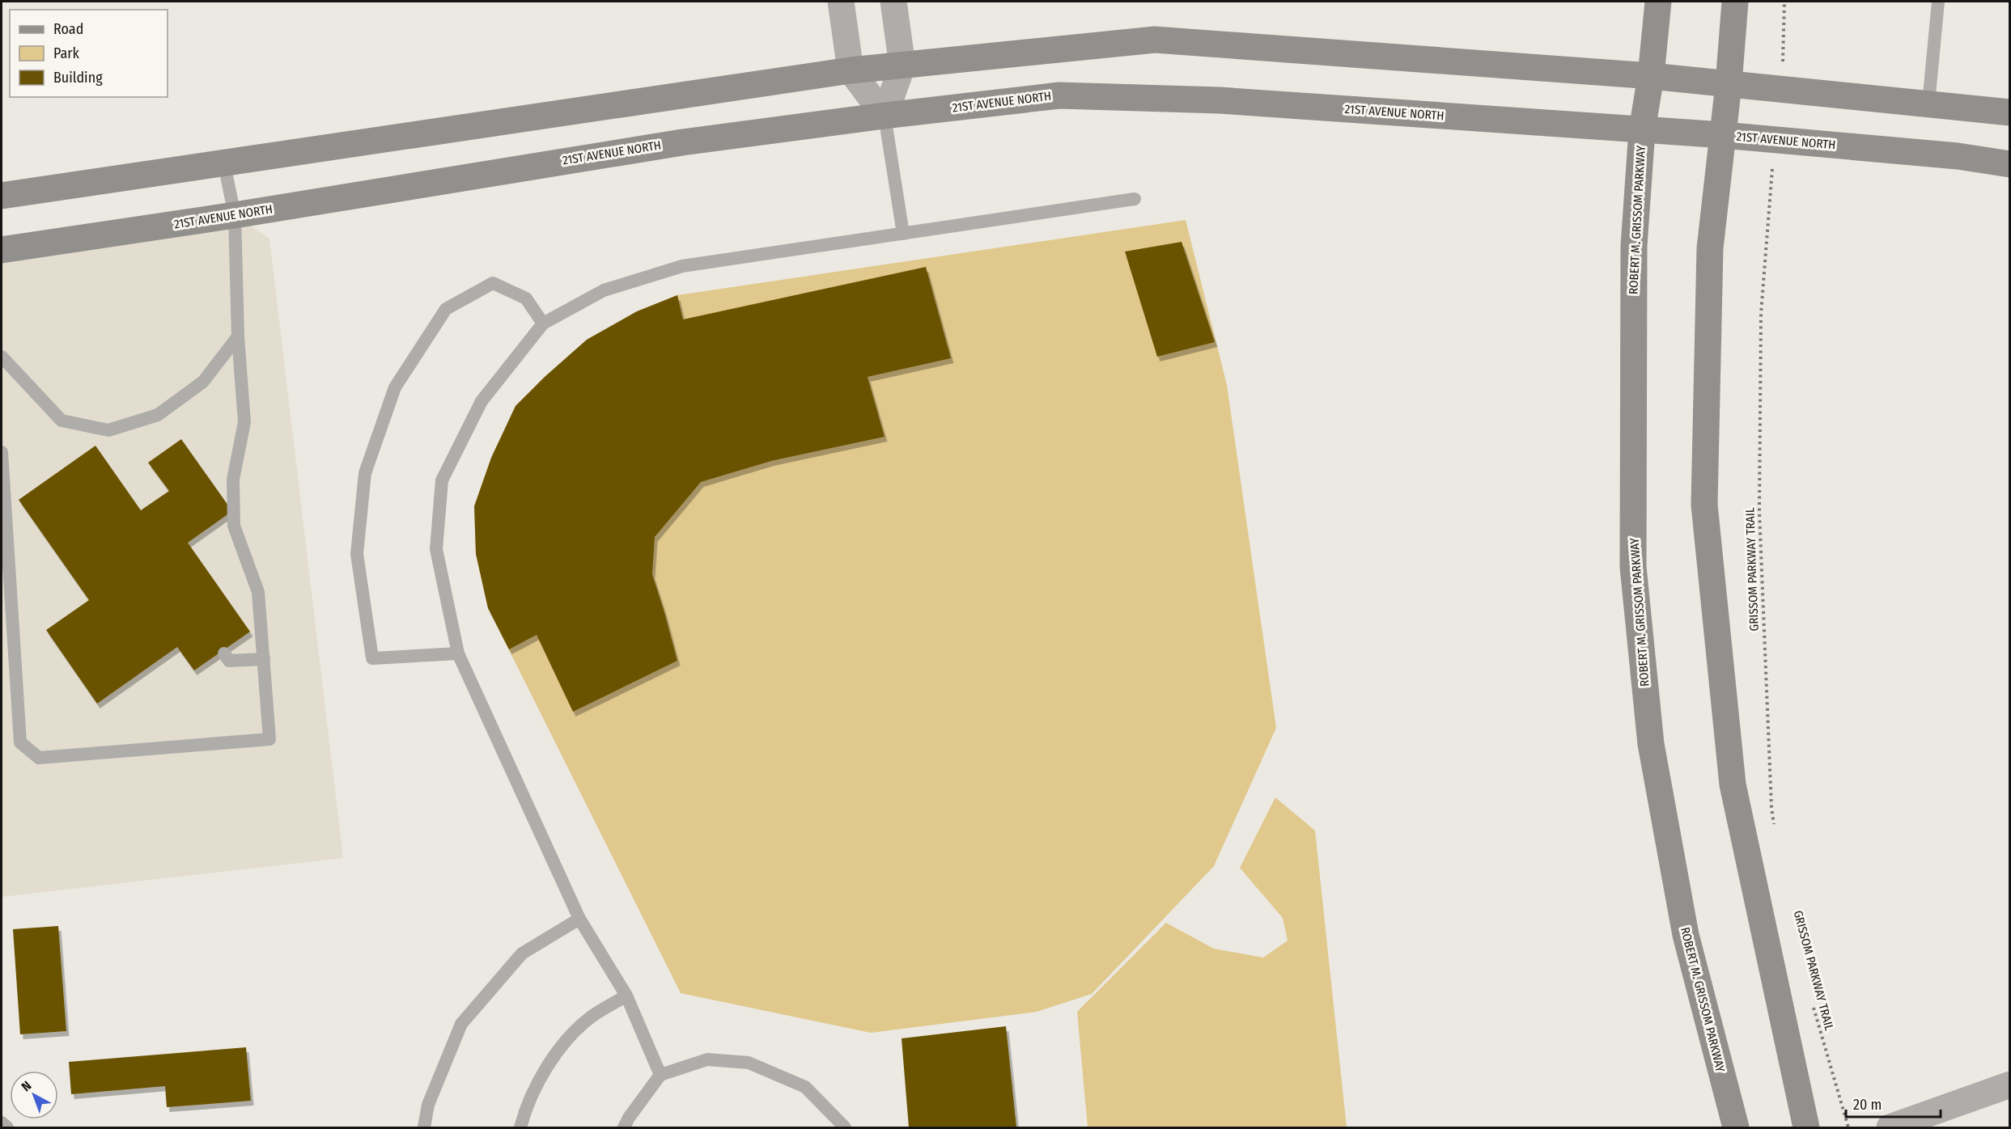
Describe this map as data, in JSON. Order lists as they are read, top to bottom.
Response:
{
  "streets": {
    "main road": ["21ST AVENUE NORTH", "ROBERT M. GRISSOM PARKWAY"],
    "path": ["GRISSOM PARKWAY TRAIL"]
  },
  "crossings": [
    ["21ST AVENUE NORTH", "ROBERT M. GRISSOM PARKWAY"],
    ["21ST AVENUE NORTH", "GRISSOM PARKWAY TRAIL"]
  ],
  "legend": ["Road", "Park", "Building"],
  "scale_bar": "20 m",
  "north": "top left"
}
